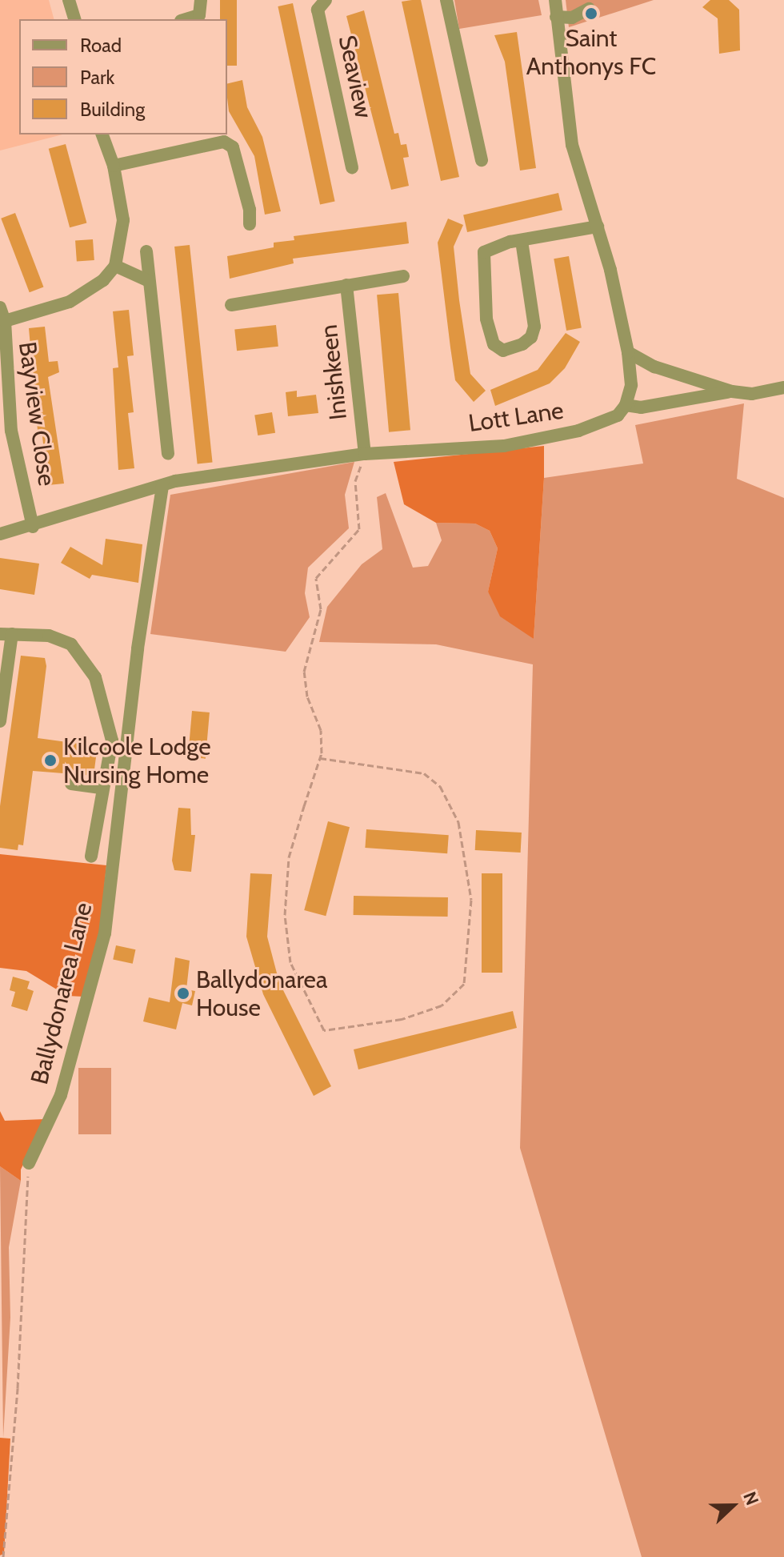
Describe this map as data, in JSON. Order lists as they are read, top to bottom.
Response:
{
  "streets": {
    "street": [
      "Seaview",
      "Inishkeen",
      "Bayview Close",
      "Lott Lane",
      "Ballydonarea Lane"
    ]
  },
  "crossings": [
    ["Inishkeen", "Lott Lane"],
    ["Bayview Close", "Lott Lane"],
    ["Lott Lane", "Ballydonarea Lane"]
  ],
  "places": ["Saint Anthonys FC", "Kilcoole Lodge Nursing Home", "Ballydonarea House"],
  "legend": ["Road", "Park", "Building"],
  "north": "right"
}
